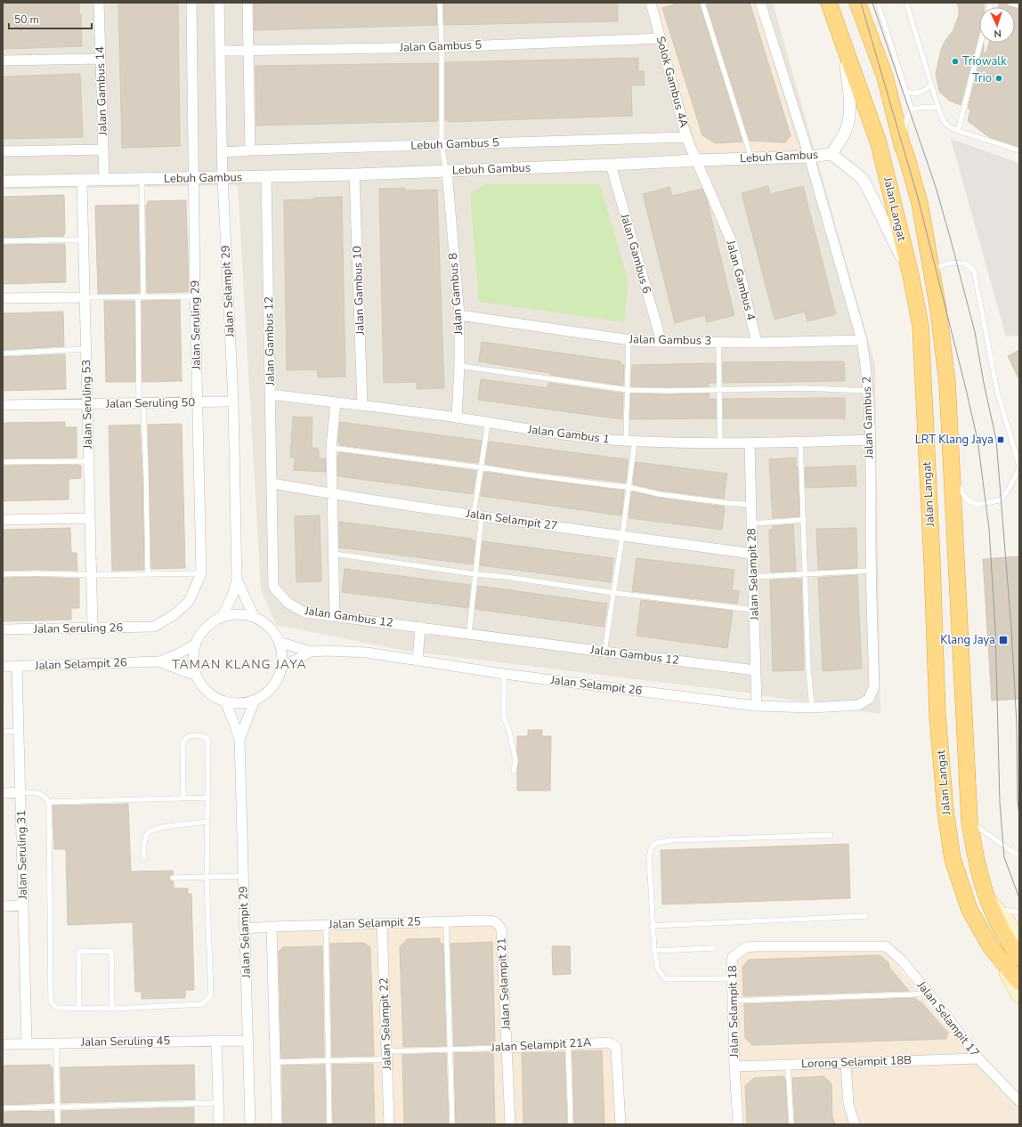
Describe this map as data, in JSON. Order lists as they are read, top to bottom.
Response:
{
  "streets": {
    "highway": ["Jalan Langat"],
    "street": [
      "Jalan Gambus 5",
      "Solok Gambus 4A",
      "Jalan Gambus 14",
      "Lebuh Gambus 5",
      "Lebuh Gambus",
      "Jalan Gambus 6",
      "Jalan Gambus 4",
      "Jalan Gambus 10",
      "Jalan Selampit 29",
      "Jalan Gambus 8",
      "Jalan Seruling 29",
      "Jalan Gambus 3",
      "Jalan Gambus 12",
      "Jalan Seruling 50",
      "Jalan Seruling 53",
      "Jalan Gambus 2",
      "Jalan Gambus 1",
      "Jalan Selampit 27",
      "Jalan Selampit 28",
      "Jalan Seruling 26",
      "Jalan Selampit 26",
      "Jalan Seruling 31",
      "Jalan Selampit 25",
      "Jalan Selampit 21",
      "Jalan Selampit 18",
      "Jalan Selampit 17",
      "Jalan Selampit 22",
      "Jalan Seruling 45",
      "Jalan Selampit 21A",
      "Lorong Selampit 18B"
    ]
  },
  "crossings": [
    ["Jalan Gambus 5", "Solok Gambus 4A"],
    ["Jalan Gambus 5", "Jalan Selampit 29"],
    ["Solok Gambus 4A", "Lebuh Gambus 5"],
    ["Solok Gambus 4A", "Lebuh Gambus"],
    ["Solok Gambus 4A", "Jalan Gambus 4"],
    ["Jalan Gambus 14", "Lebuh Gambus"],
    ["Lebuh Gambus 5", "Jalan Selampit 29"],
    ["Lebuh Gambus", "Jalan Langat"],
    ["Lebuh Gambus", "Jalan Gambus 6"],
    ["Lebuh Gambus", "Jalan Gambus 4"],
    ["Lebuh Gambus", "Jalan Gambus 10"],
    ["Lebuh Gambus", "Jalan Selampit 29"],
    ["Lebuh Gambus", "Jalan Gambus 8"],
    ["Lebuh Gambus", "Jalan Seruling 29"],
    ["Lebuh Gambus", "Jalan Gambus 12"],
    ["Lebuh Gambus", "Jalan Seruling 53"],
    ["Lebuh Gambus", "Jalan Gambus 2"],
    ["Jalan Gambus 6", "Jalan Gambus 3"],
    ["Jalan Gambus 4", "Jalan Gambus 3"],
    ["Jalan Gambus 10", "Jalan Gambus 1"],
    ["Jalan Selampit 29", "Jalan Seruling 50"],
    ["Jalan Selampit 29", "Jalan Selampit 26"],
    ["Jalan Selampit 29", "Jalan Selampit 25"],
    ["Jalan Selampit 29", "Jalan Seruling 45"],
    ["Jalan Gambus 8", "Jalan Gambus 3"],
    ["Jalan Gambus 8", "Jalan Gambus 1"],
    ["Jalan Seruling 29", "Jalan Seruling 50"],
    ["Jalan Seruling 29", "Jalan Seruling 26"],
    ["Jalan Gambus 3", "Jalan Gambus 2"],
    ["Jalan Gambus 12", "Jalan Gambus 1"],
    ["Jalan Gambus 12", "Jalan Selampit 27"],
    ["Jalan Gambus 12", "Jalan Selampit 28"],
    ["Jalan Seruling 50", "Jalan Seruling 53"],
    ["Jalan Seruling 53", "Jalan Seruling 26"],
    ["Jalan Gambus 2", "Jalan Gambus 1"],
    ["Jalan Gambus 2", "Jalan Selampit 26"],
    ["Jalan Gambus 1", "Jalan Selampit 28"],
    ["Jalan Selampit 27", "Jalan Selampit 28"],
    ["Jalan Selampit 28", "Jalan Selampit 26"],
    ["Jalan Selampit 26", "Jalan Seruling 31"],
    ["Jalan Seruling 31", "Jalan Seruling 45"],
    ["Jalan Selampit 25", "Jalan Selampit 21"],
    ["Jalan Selampit 25", "Jalan Selampit 22"],
    ["Jalan Selampit 21", "Jalan Selampit 21A"],
    ["Jalan Selampit 18", "Jalan Selampit 17"],
    ["Jalan Selampit 18", "Lorong Selampit 18B"],
    ["Jalan Selampit 17", "Lorong Selampit 18B"],
    ["Jalan Selampit 22", "Jalan Selampit 21A"]
  ],
  "districts": ["TAMAN KLANG JAYA"],
  "places": {
    "other": ["Triowalk", "Trio"],
    "transit": ["LRT Klang Jaya", "Klang Jaya"]
  },
  "scale_bar": "50 m",
  "north": "bottom"
}
